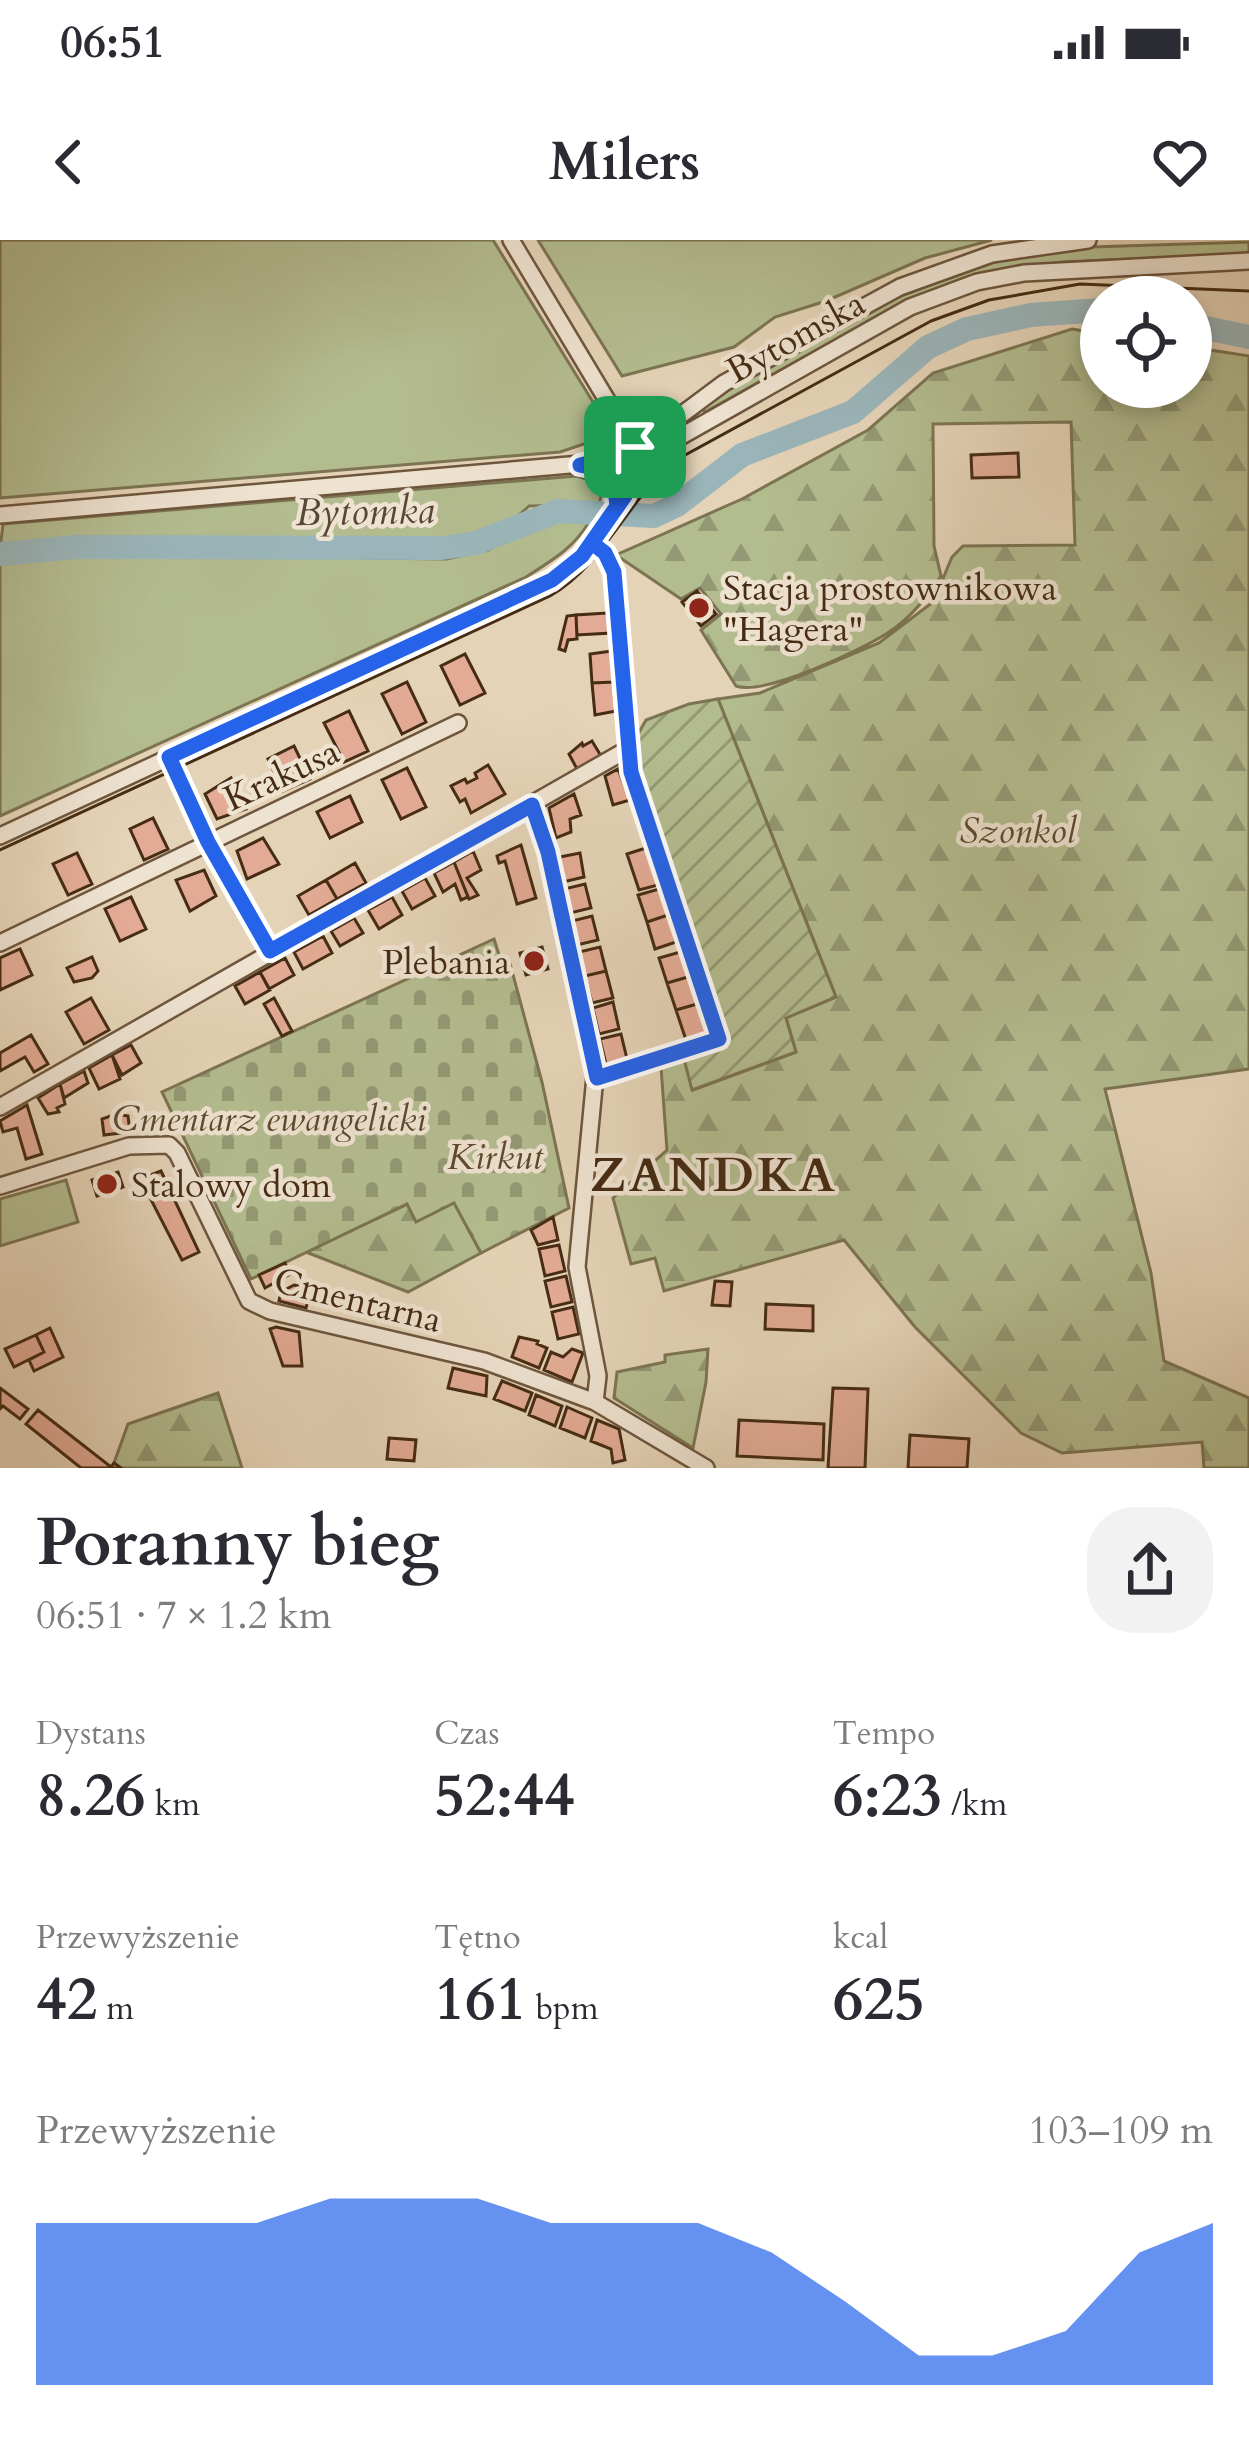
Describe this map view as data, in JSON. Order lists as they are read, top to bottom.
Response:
{
  "streets": {
    "street": ["Bytomska", "Krakusa", "Cmentarna"]
  },
  "districts": ["ZANDKA"],
  "water": ["Bytomka"],
  "parks": ["Szonkol", "Cmentarz ewangelicki", "Kirkut"],
  "places": ["Stacja prostownikowa \"Hagera\"", "Plebania", "Stalowy dom"],
  "page": {
    "status": "06:51",
    "header": "Milers",
    "heading": ["Poranny bieg", "06:51 · 7 × 1.2 km"],
    "stats": [
      ["Dystans", "8.26 km"],
      ["Czas", "52:44"],
      ["Tempo", "6:23 /km"],
      ["Przewyższenie", "42 m"],
      ["Tętno", "161 bpm"],
      ["kcal", "625"]
    ],
    "chart": ["Przewyższenie", "103–109 m"]
  }
}
